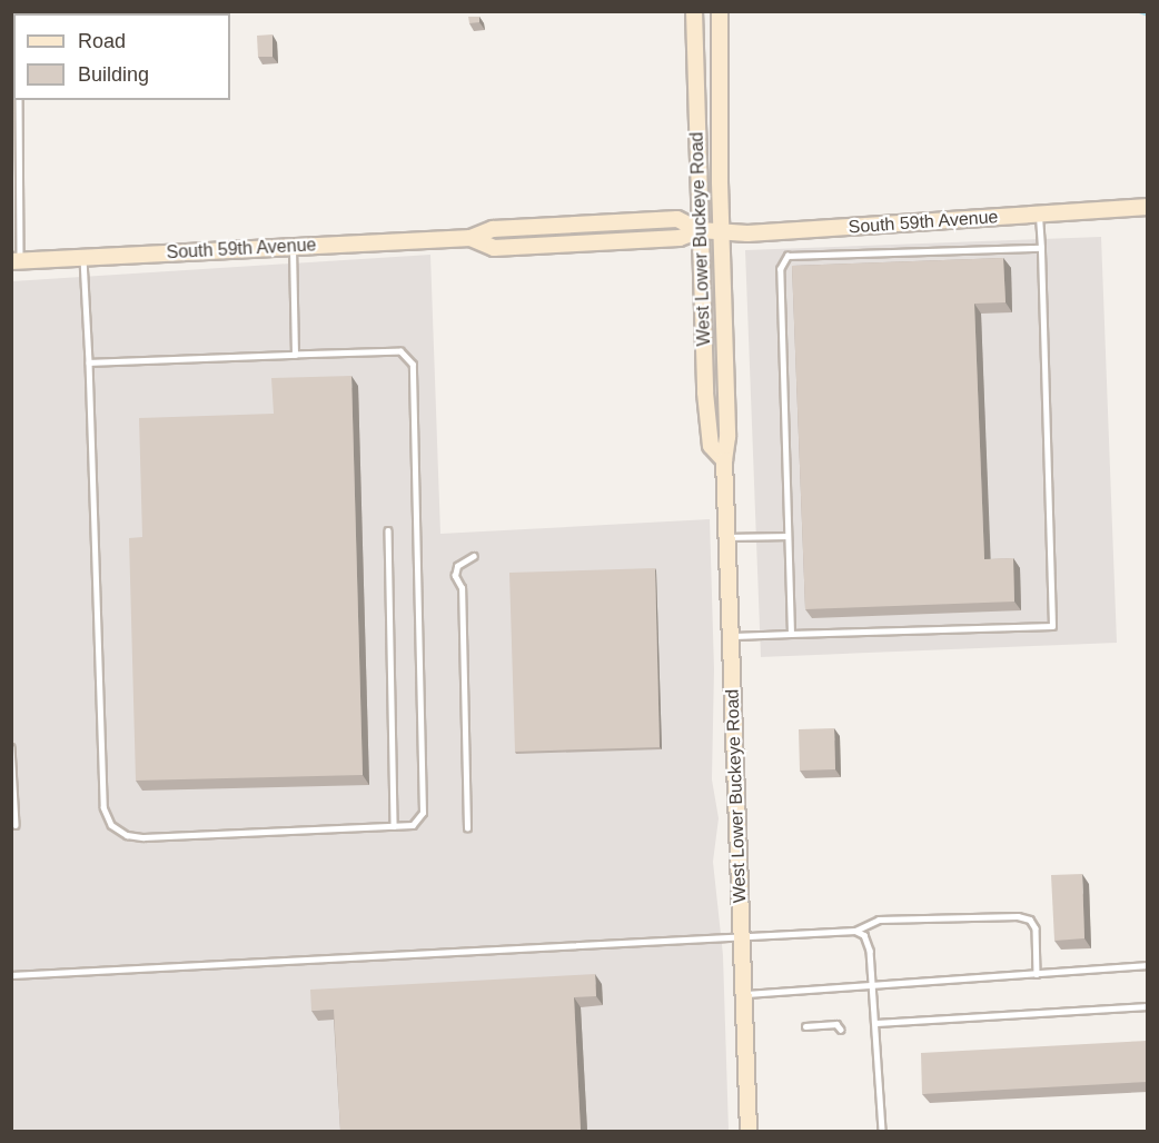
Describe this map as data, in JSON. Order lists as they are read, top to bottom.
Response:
{
  "streets": {
    "main road": ["South 59th Avenue", "West Lower Buckeye Road"]
  },
  "crossings": [
    ["South 59th Avenue", "West Lower Buckeye Road"]
  ],
  "legend": ["Road", "Building"]
}
